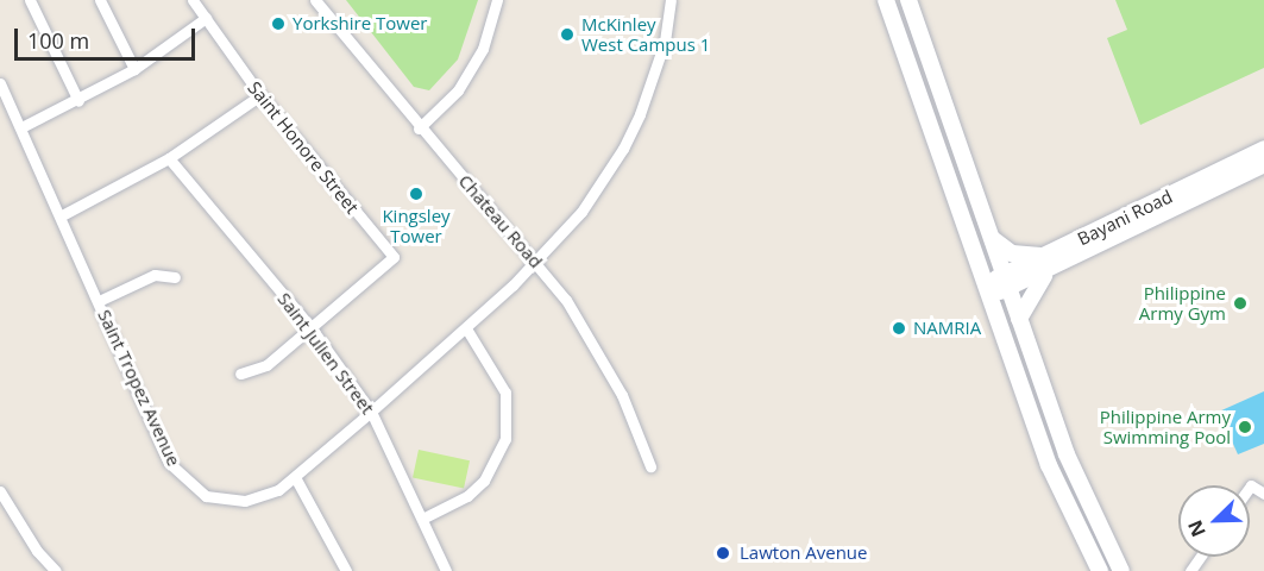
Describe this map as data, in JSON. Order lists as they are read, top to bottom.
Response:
{
  "streets": {
    "main road": ["Bayani Road"],
    "street": [
      "Saint Honore Street",
      "Chateau Road",
      "Saint Julien Street",
      "Saint Tropez Avenue"
    ]
  },
  "crossings": [
    ["Saint Honore Street", "Saint Julien Street"],
    ["Chateau Road", "Saint Tropez Avenue"],
    ["Saint Julien Street", "Saint Tropez Avenue"]
  ],
  "places": [
    "Yorkshire Tower",
    "McKinley West Campus 1",
    "Kingsley Tower",
    "Philippine Army Gym",
    "NAMRIA",
    "Philippine Army Swimming Pool",
    "Lawton Avenue"
  ],
  "scale_bar": "100 m",
  "north": "bottom left"
}
